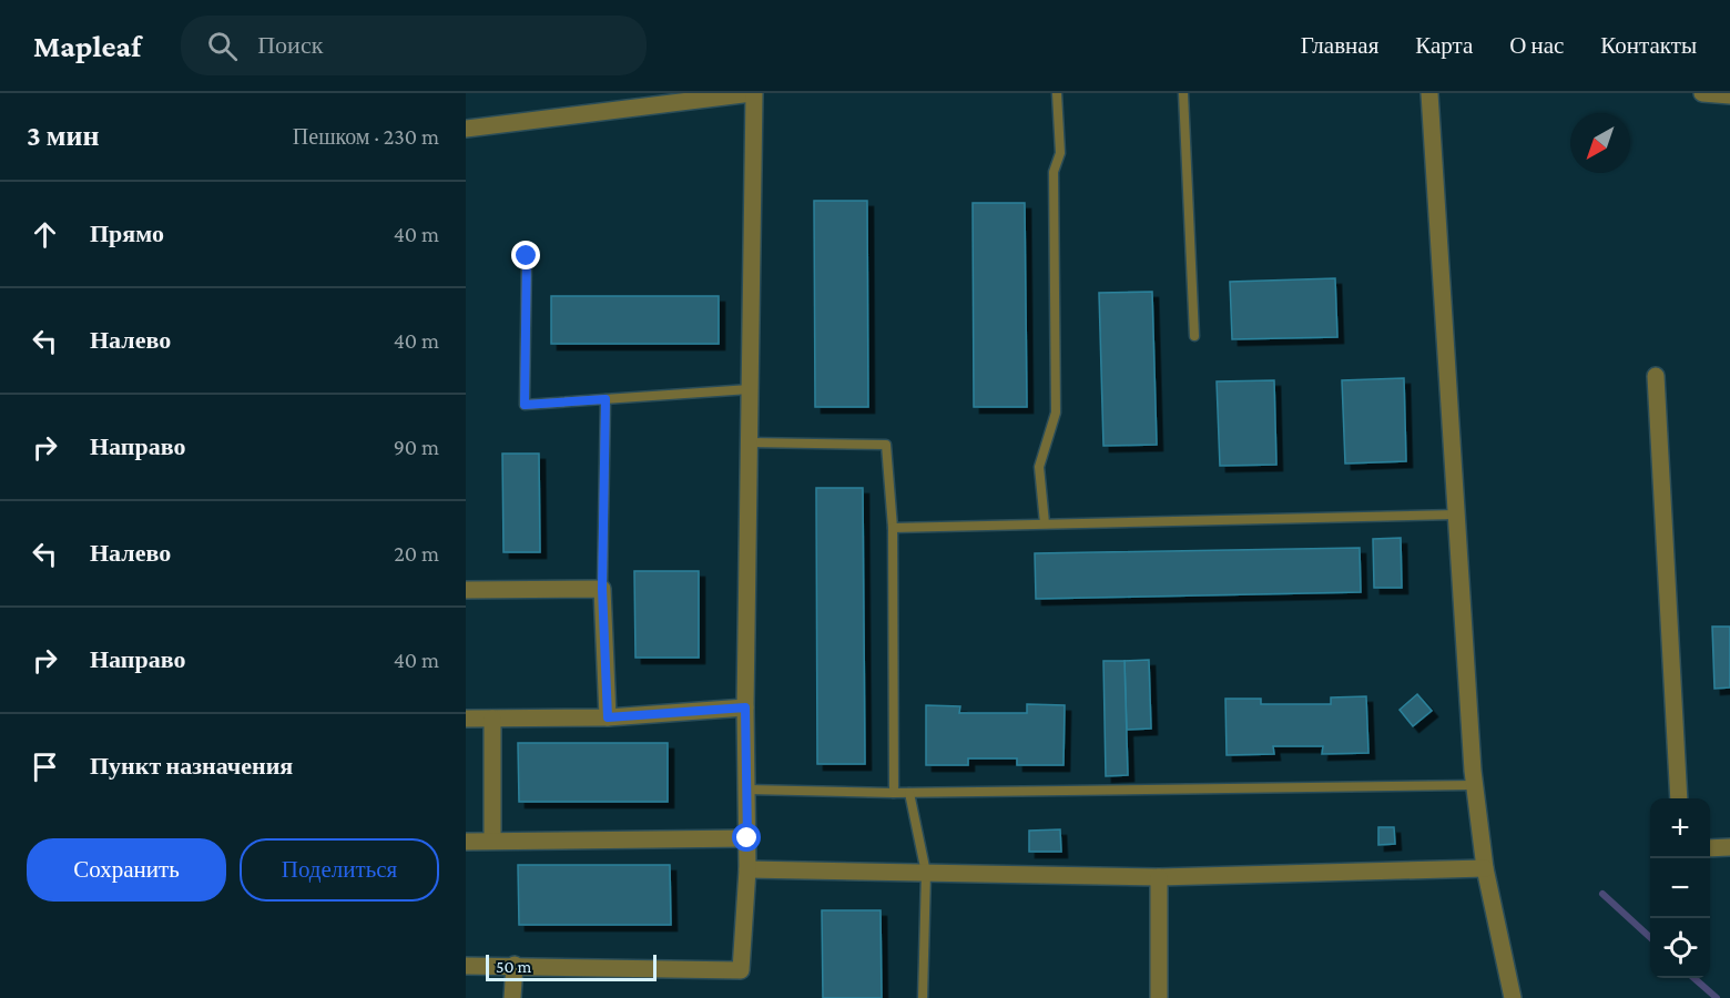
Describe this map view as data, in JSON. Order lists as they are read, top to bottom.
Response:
{
  "scale_bar": "50 m",
  "north": "bottom left",
  "page": {
    "header": "Mapleaf",
    "search": "Поиск",
    "nav": [
      "Главная",
      "Карта",
      "О нас",
      "Контакты"
    ],
    "heading": ["3 мин", "Пешком · 230 m"],
    "list": [
      ["Прямо", "40 m"],
      ["Налево", "40 m"],
      ["Направо", "90 m"],
      ["Налево", "20 m"],
      ["Направо", "40 m"],
      "Пункт назначения"
    ],
    "map_buttons": ["+", "−"],
    "buttons": ["Сохранить", "Поделиться"],
    "scale": "50 m"
  }
}
